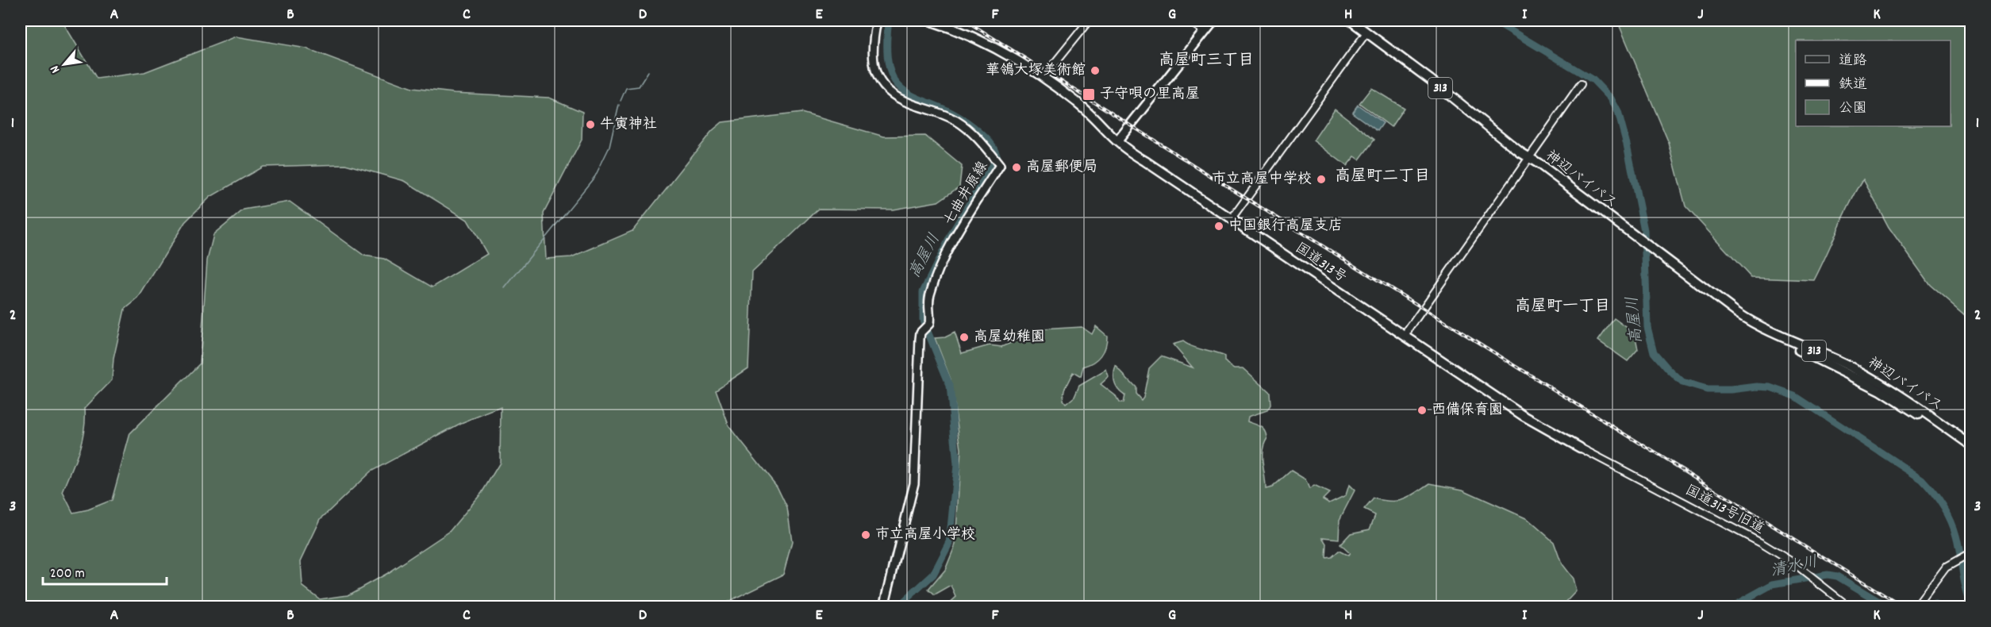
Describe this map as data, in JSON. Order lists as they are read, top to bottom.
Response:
{
  "streets": {
    "main road": [
      "313",
      "神辺バイパス",
      "七曲井原線",
      "国道313号"
    ],
    "street": ["国道313号旧道"]
  },
  "crossings": [
    ["313", "神辺バイパス"],
    ["国道313号", "国道313号旧道"]
  ],
  "districts": ["高屋町三丁目", "高屋町二丁目", "高屋町一丁目"],
  "water": ["高屋川", "清水川"],
  "places": {
    "other": [
      "華鴒大塚美術館",
      "牛寅神社",
      "高屋郵便局",
      "市立高屋中学校",
      "中国銀行高屋支店",
      "高屋幼稚園",
      "西備保育園",
      "市立高屋小学校"
    ],
    "transit": ["子守唄の里高屋"]
  },
  "legend": ["道路", "鉄道", "公園"],
  "scale_bar": "200 m",
  "north": "bottom left",
  "grid": {
    "columns": [
      "A",
      "B",
      "C",
      "D",
      "E",
      "F",
      "G",
      "H",
      "I",
      "J",
      "K"
    ],
    "rows": ["1", "2", "3"]
  }
}
